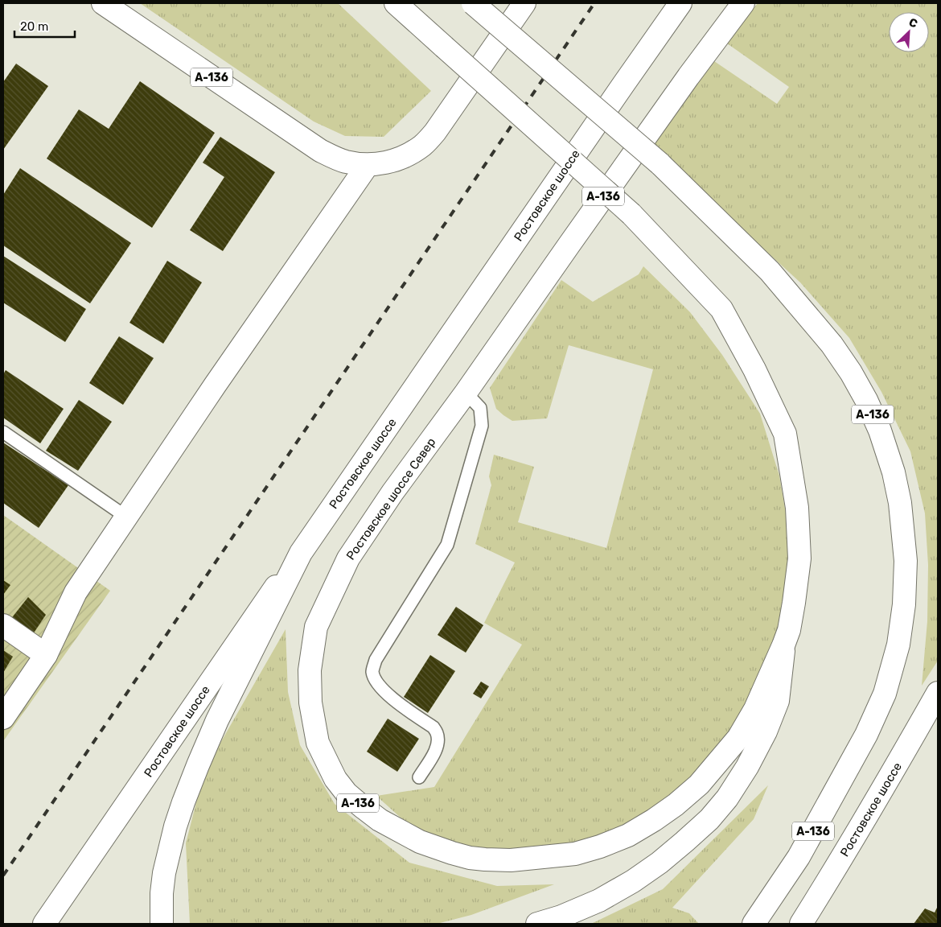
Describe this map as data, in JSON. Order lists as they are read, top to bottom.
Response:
{
  "streets": {
    "main road": ["А-136", "Ростовское шоссе", "Ростовское шоссе Север"]
  },
  "crossings": [
    ["А-136", "Ростовское шоссе Север"]
  ],
  "scale_bar": "20 m",
  "north": "top right"
}
